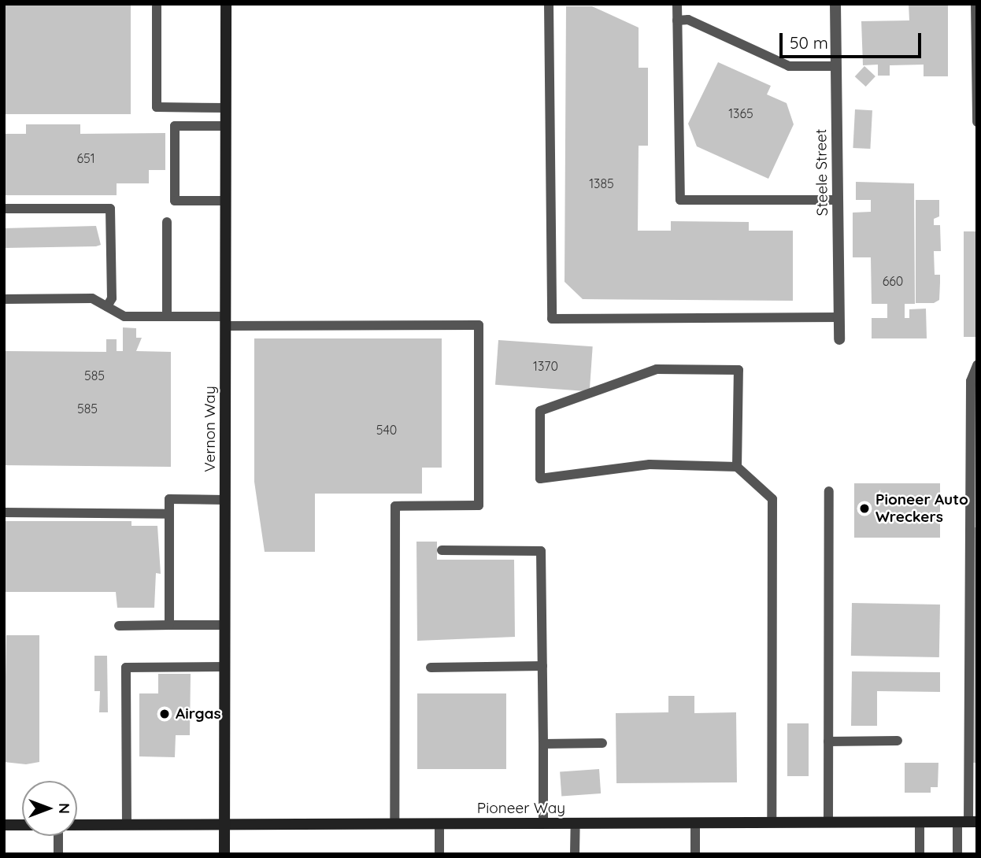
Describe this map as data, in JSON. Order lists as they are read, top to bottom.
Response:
{
  "streets": {
    "main road": ["Vernon Way", "Pioneer Way"],
    "street": ["Steele Street"]
  },
  "crossings": [
    ["Vernon Way", "Pioneer Way"]
  ],
  "places": ["Pioneer Auto Wreckers", "Airgas"],
  "house_numbers": [
    "1365",
    "651",
    "1385",
    "660",
    "1370",
    "585",
    "585",
    "540"
  ],
  "scale_bar": "50 m",
  "north": "right"
}
